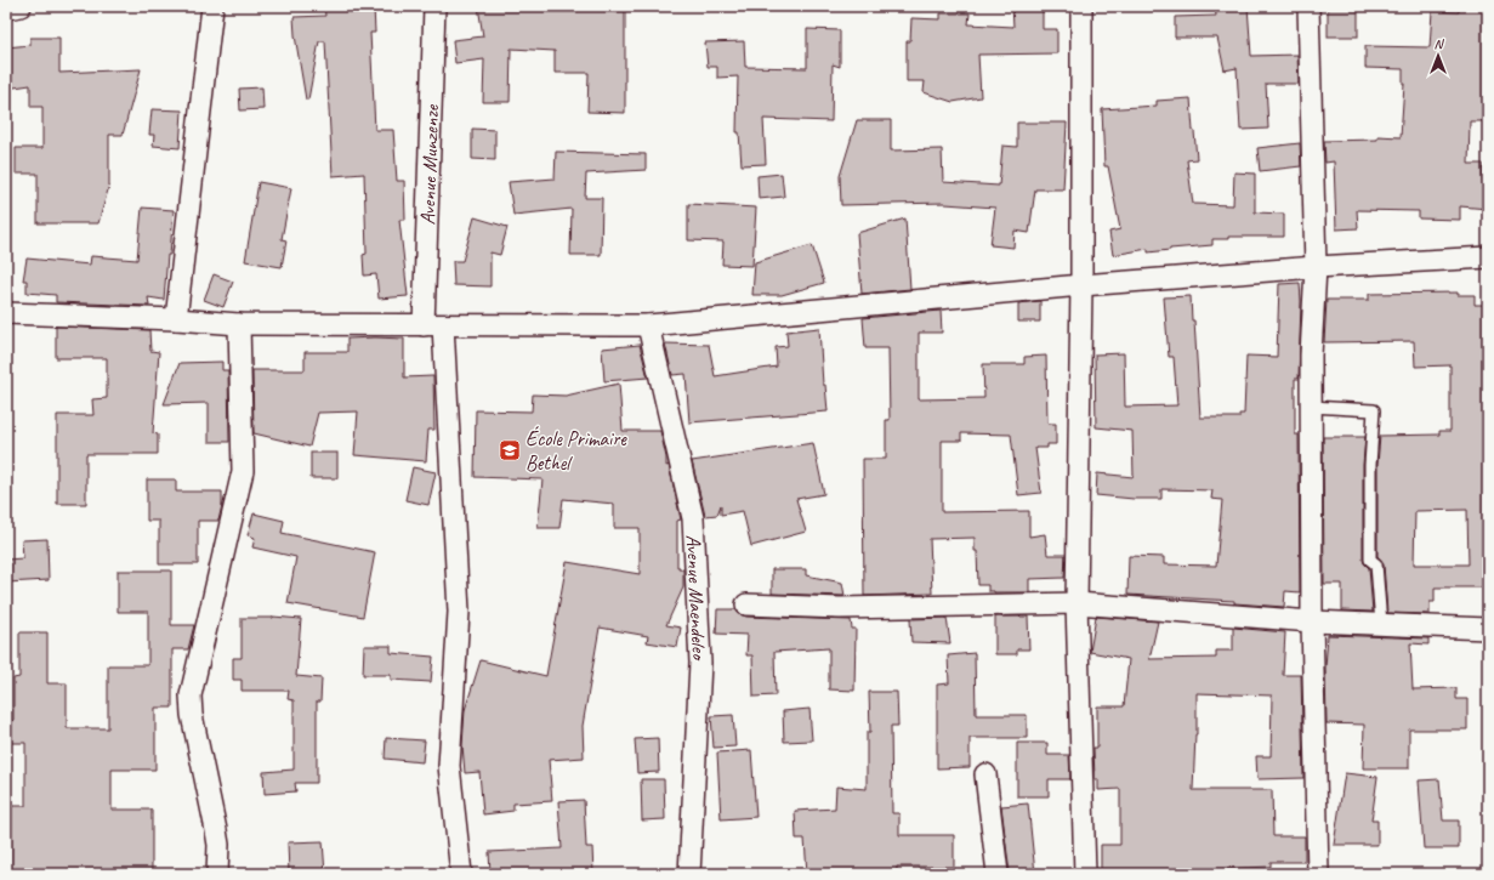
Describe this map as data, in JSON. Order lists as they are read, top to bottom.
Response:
{
  "streets": {
    "street": ["Avenue Munzenze", "Avenue Maendeleo"]
  },
  "places": {
    "school or university": ["École Primaire Bethel"]
  },
  "north": "top"
}
